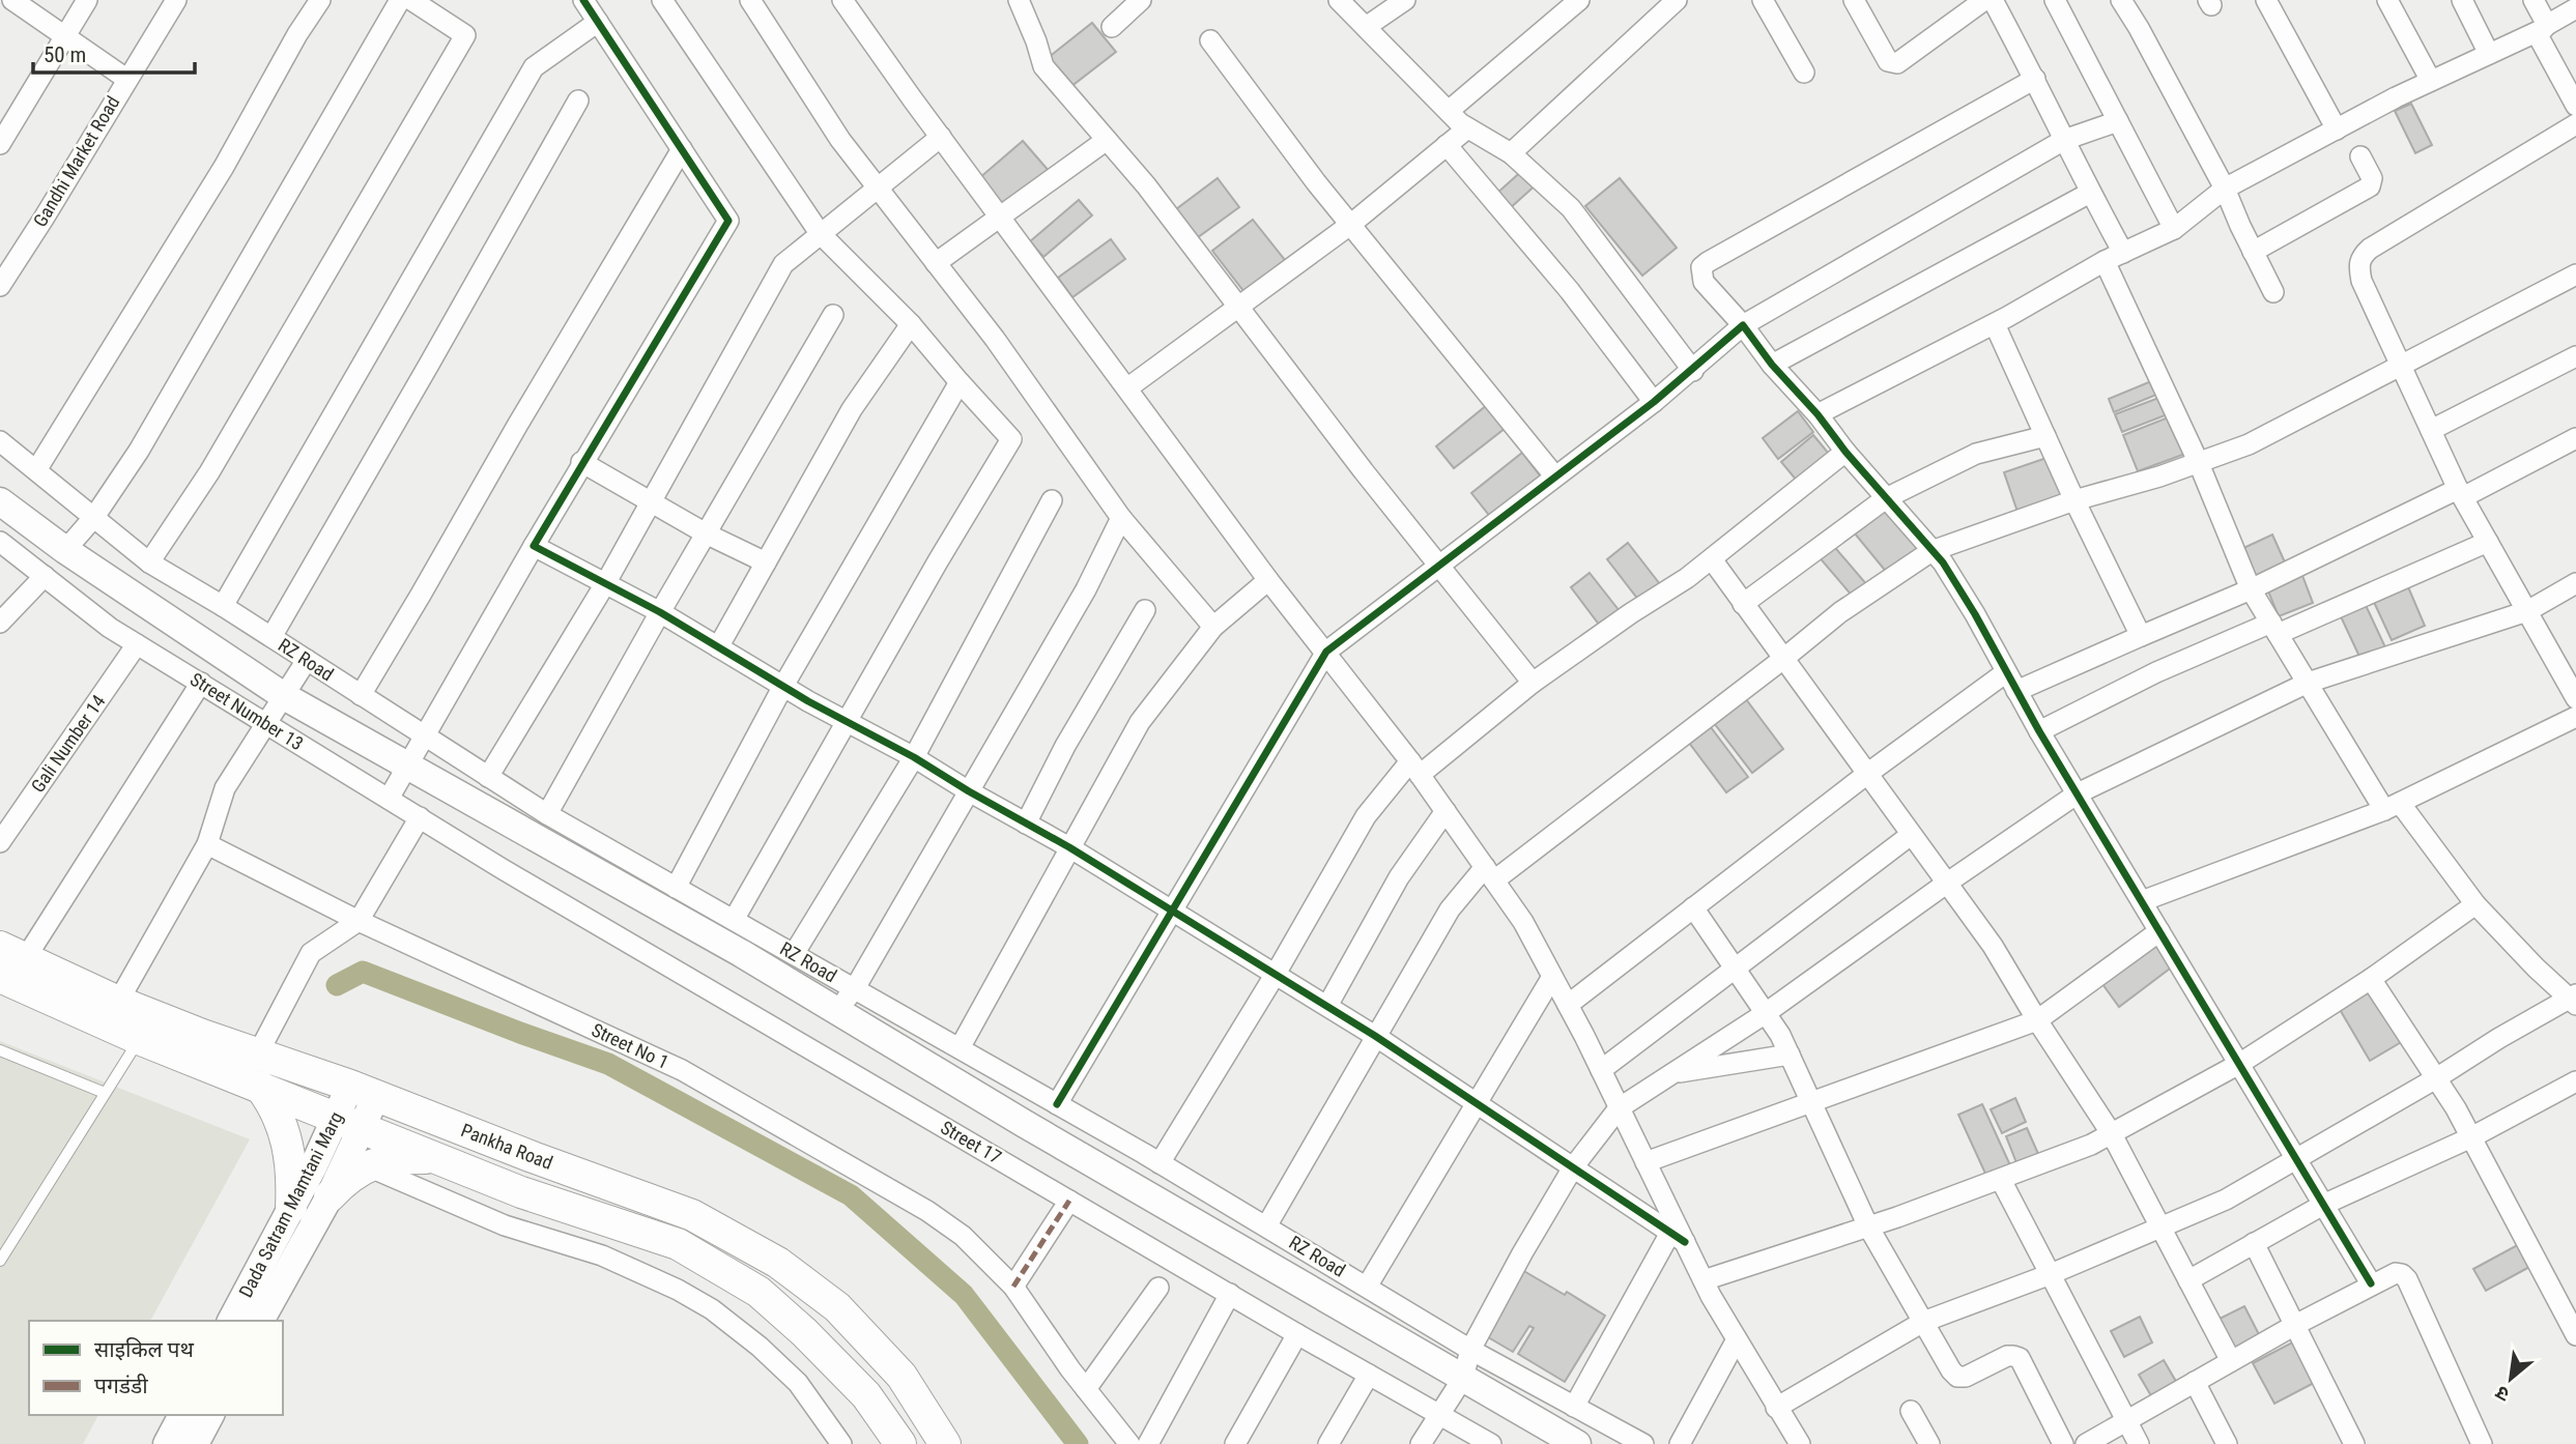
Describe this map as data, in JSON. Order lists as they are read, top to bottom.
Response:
{
  "streets": {
    "main road": ["Pankha Road"],
    "street": [
      "Gandhi Market Road",
      "RZ Road",
      "Street Number 13",
      "Gali Number 14",
      "Street No 1",
      "Street 17",
      "Dada Satram Mamtani Marg"
    ]
  },
  "crossings": [
    ["Street Number 13", "Gali Number 14"],
    ["Street Number 13", "Street 17"],
    ["Pankha Road", "Dada Satram Mamtani Marg"]
  ],
  "legend": ["साइकिल पथ", "पगडंडी"],
  "scale_bar": "50 m",
  "north": "bottom left"
}
